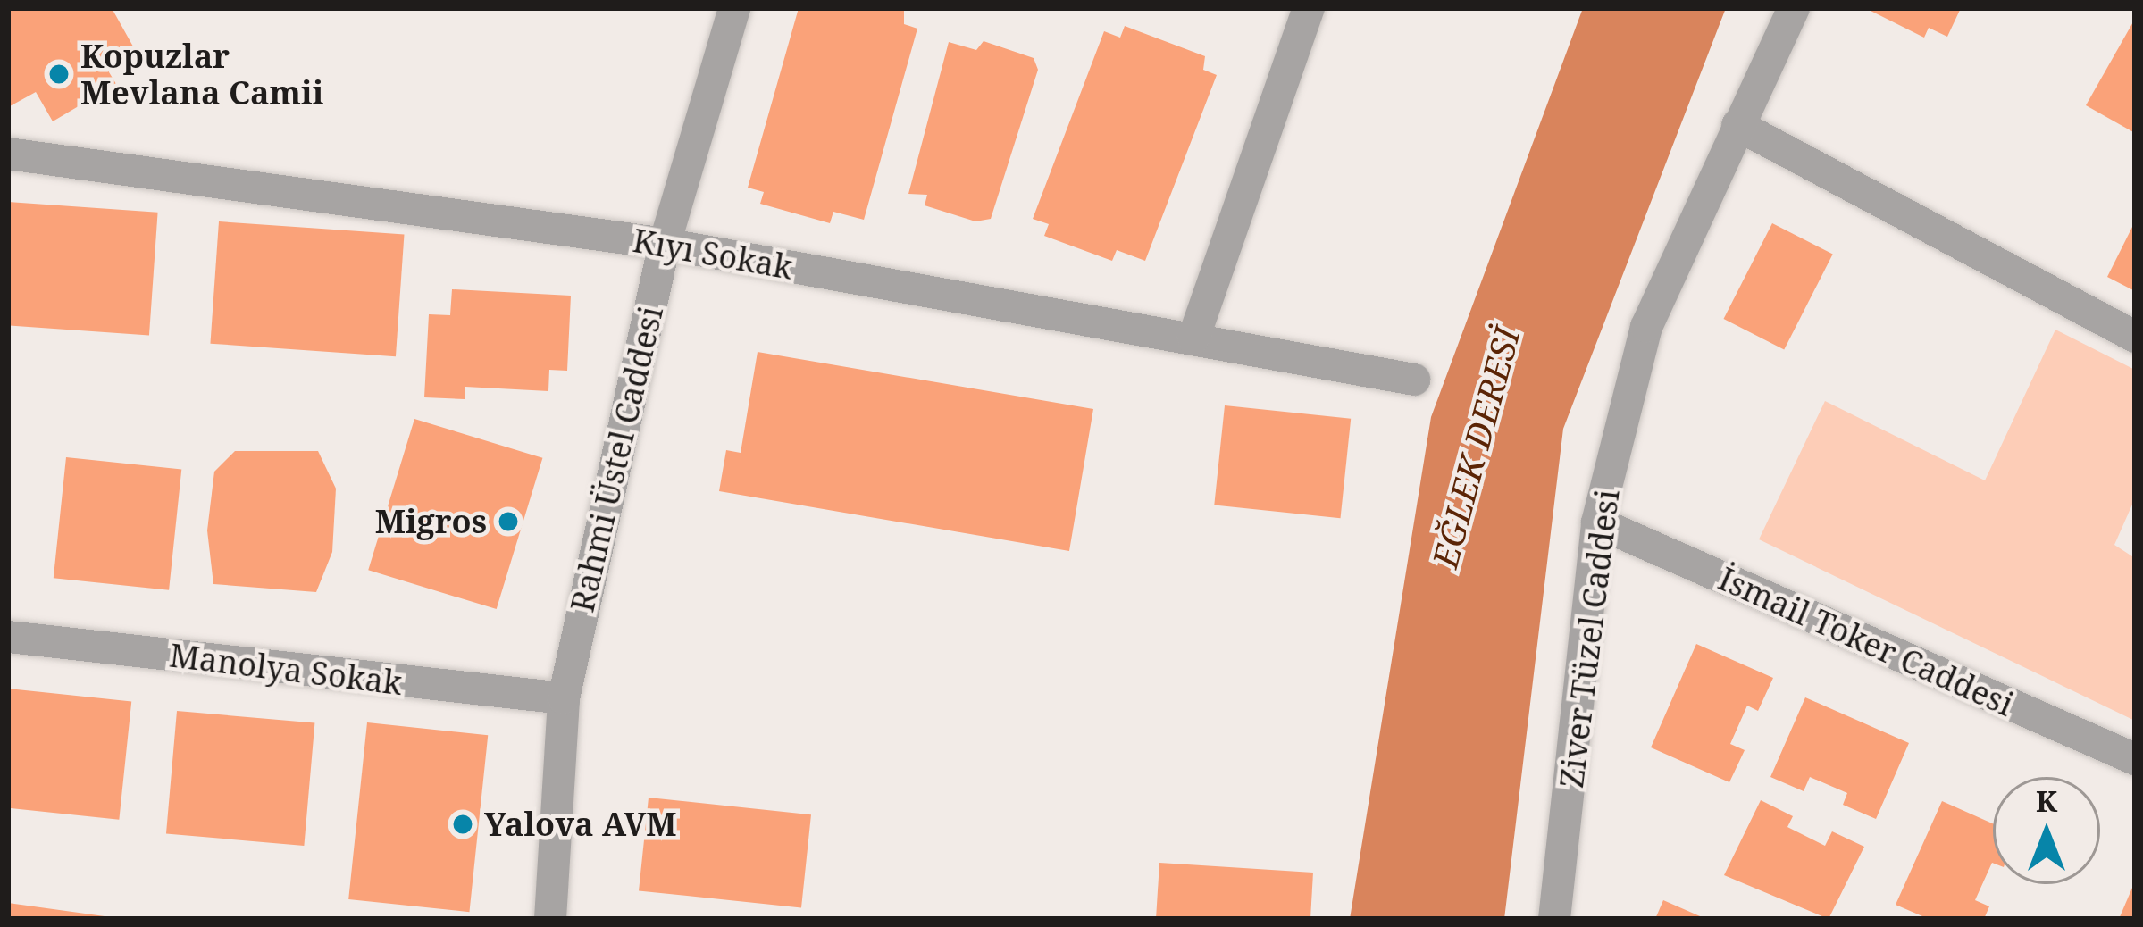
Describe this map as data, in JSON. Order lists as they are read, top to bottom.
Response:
{
  "streets": {
    "street": [
      "Kıyı Sokak",
      "Rahmi Üstel Caddesi",
      "Ziver Tüzel Caddesi",
      "İsmail Toker Caddesi",
      "Manolya Sokak"
    ]
  },
  "crossings": [
    ["Kıyı Sokak", "Rahmi Üstel Caddesi"],
    ["Rahmi Üstel Caddesi", "Manolya Sokak"],
    ["Ziver Tüzel Caddesi", "İsmail Toker Caddesi"]
  ],
  "water": ["EĞLEK DERESİ"],
  "places": ["Kopuzlar Mevlana Camii", "Migros", "Yalova AVM"],
  "north": "top"
}
